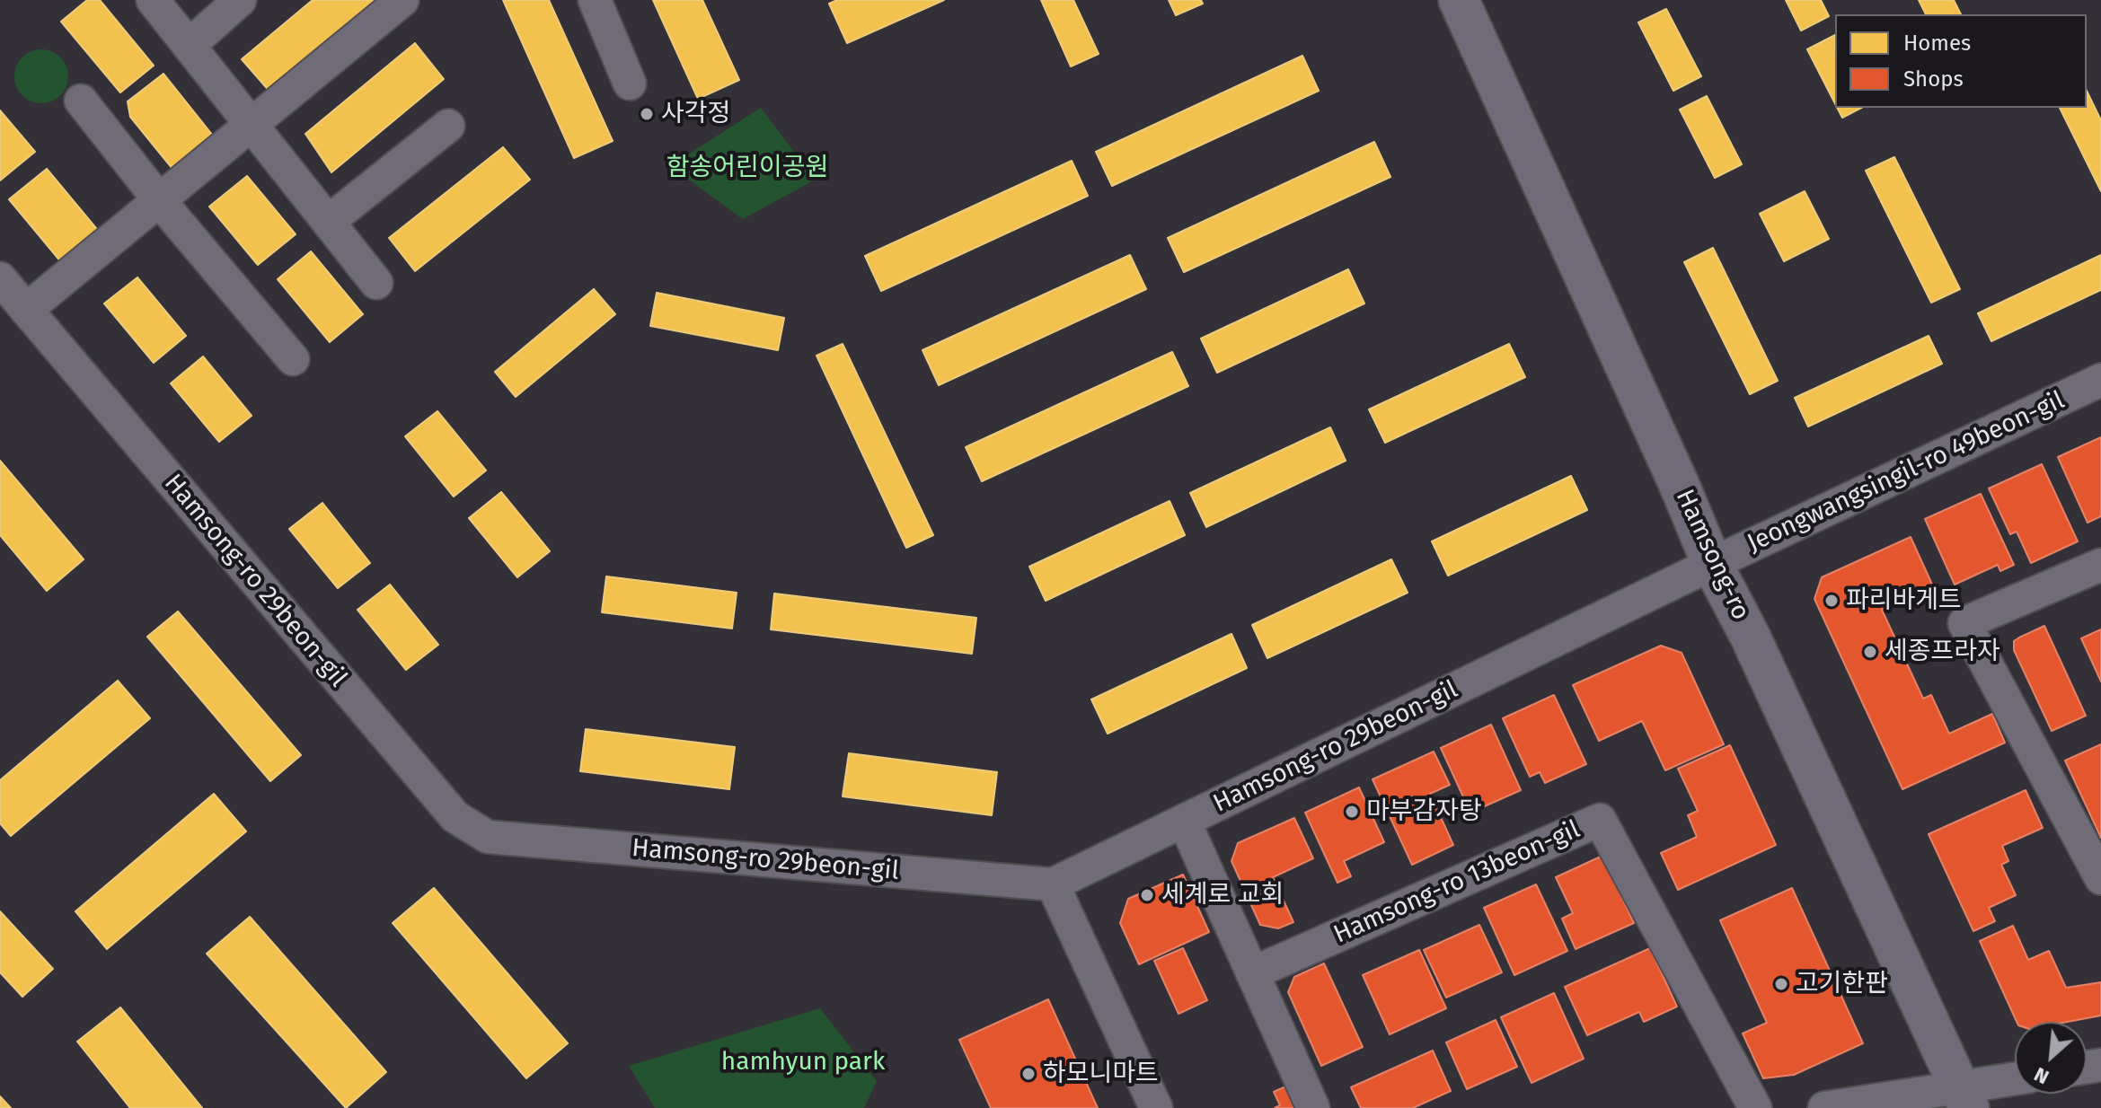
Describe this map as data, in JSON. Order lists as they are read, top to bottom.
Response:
{
  "streets": {
    "main road": ["Hamsong-ro"],
    "street": ["Jeongwangsingil-ro 49beon-gil", "Hamsong-ro 29beon-gil", "Hamsong-ro 13beon-gil"]
  },
  "crossings": [
    ["Jeongwangsingil-ro 49beon-gil", "Hamsong-ro"],
    ["Jeongwangsingil-ro 49beon-gil", "Hamsong-ro 29beon-gil"],
    ["Hamsong-ro", "Hamsong-ro 29beon-gil"]
  ],
  "parks": ["함송어린이공원", "hamhyun park"],
  "places": [
    "사각정",
    "파리바게트",
    "세종프라자",
    "마부감자탕",
    "세계로 교회",
    "고기한판",
    "하모니마트"
  ],
  "legend": ["Homes", "Shops"],
  "north": "bottom left"
}
